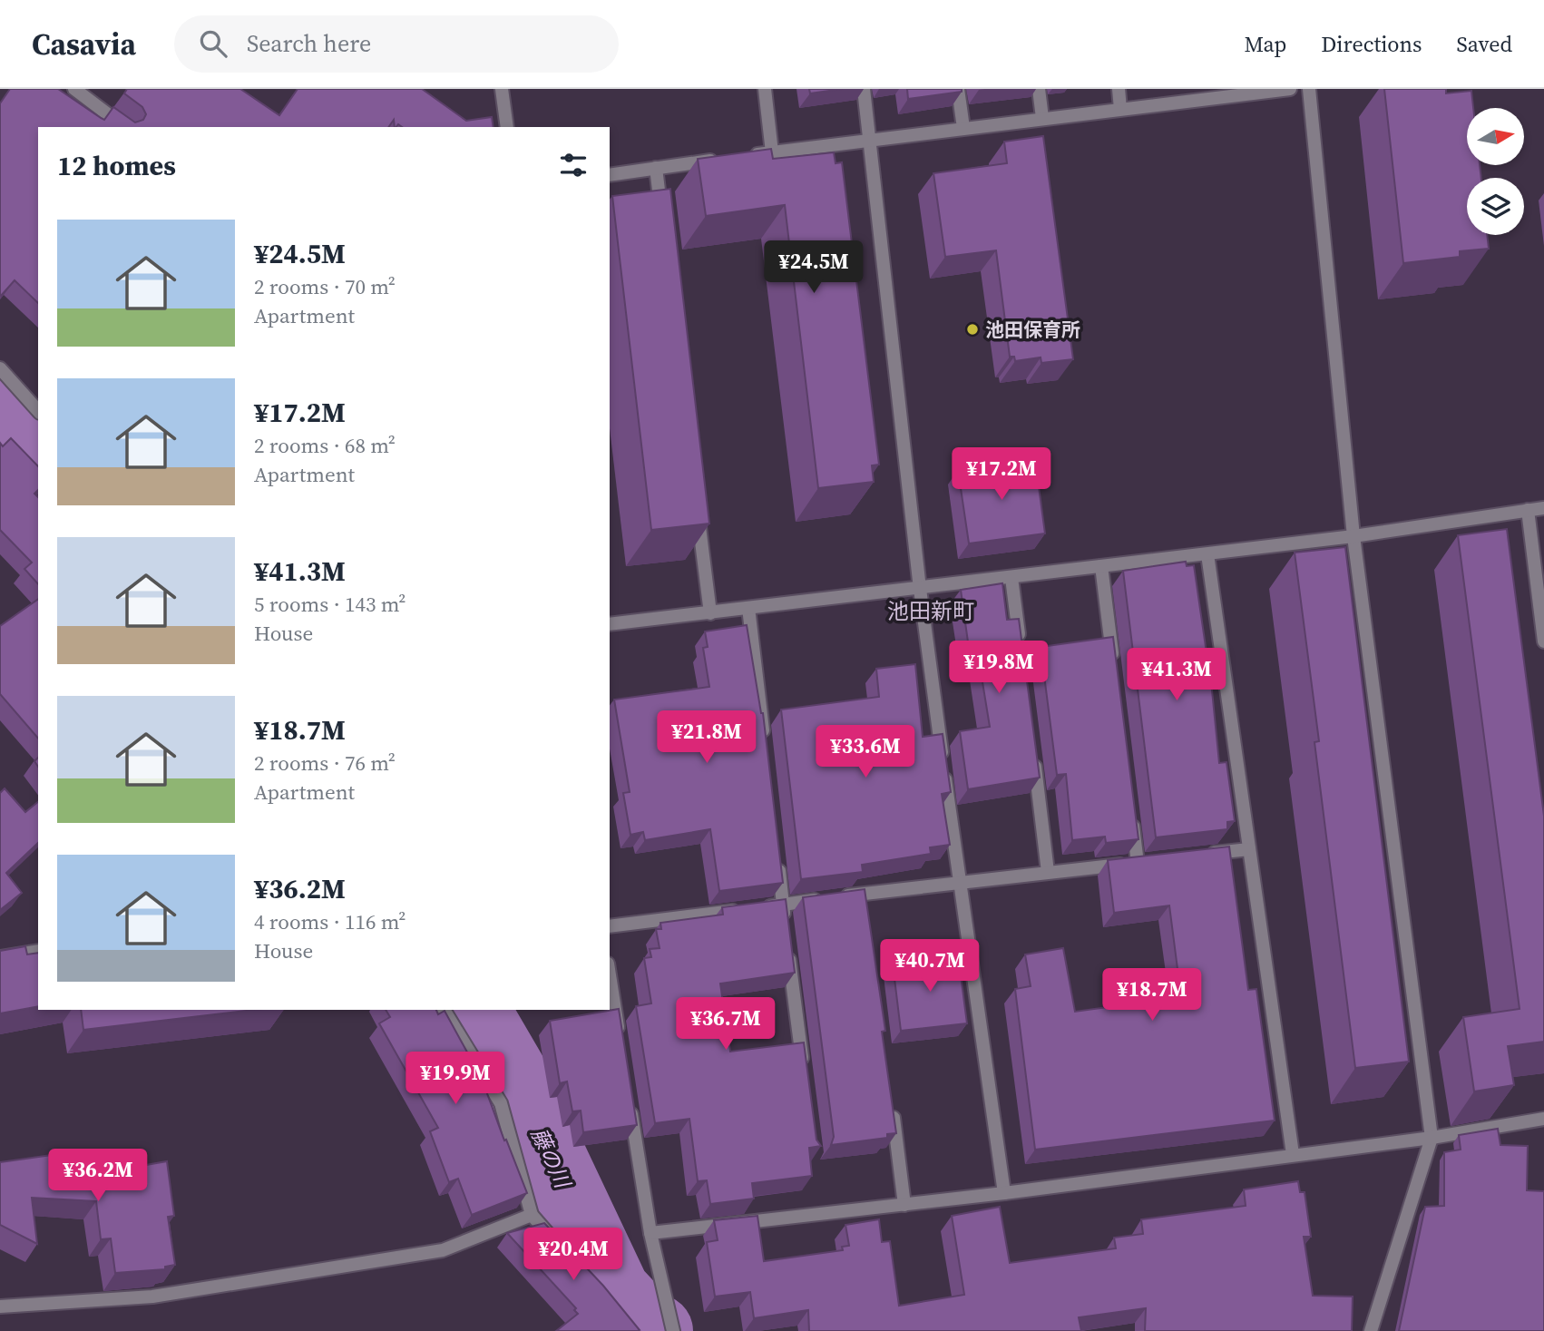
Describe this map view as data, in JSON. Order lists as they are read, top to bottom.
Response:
{
  "districts": ["池田新町"],
  "water": ["藤の川"],
  "places": ["池田保育所"],
  "north": "right",
  "page": {
    "header": "Casavia",
    "search": "Search here",
    "nav": ["Map", "Directions", "Saved"],
    "heading": "12 homes",
    "list": [
      {
        "name": "¥24.5M",
        "note": "2 rooms · 70 m² · Apartment"
      },
      {
        "name": "¥17.2M",
        "note": "2 rooms · 68 m² · Apartment"
      },
      {
        "name": "¥41.3M",
        "note": "5 rooms · 143 m² · House"
      },
      {
        "name": "¥18.7M",
        "note": "2 rooms · 76 m² · Apartment"
      },
      {
        "name": "¥36.2M",
        "note": "4 rooms · 116 m² · House"
      }
    ],
    "price": [
      "¥24.5M",
      "¥17.2M",
      "¥19.8M",
      "¥41.3M",
      "¥21.8M",
      "¥33.6M",
      "¥40.7M",
      "¥18.7M",
      "¥36.7M",
      "¥19.9M",
      "¥36.2M",
      "¥20.4M"
    ]
  }
}
